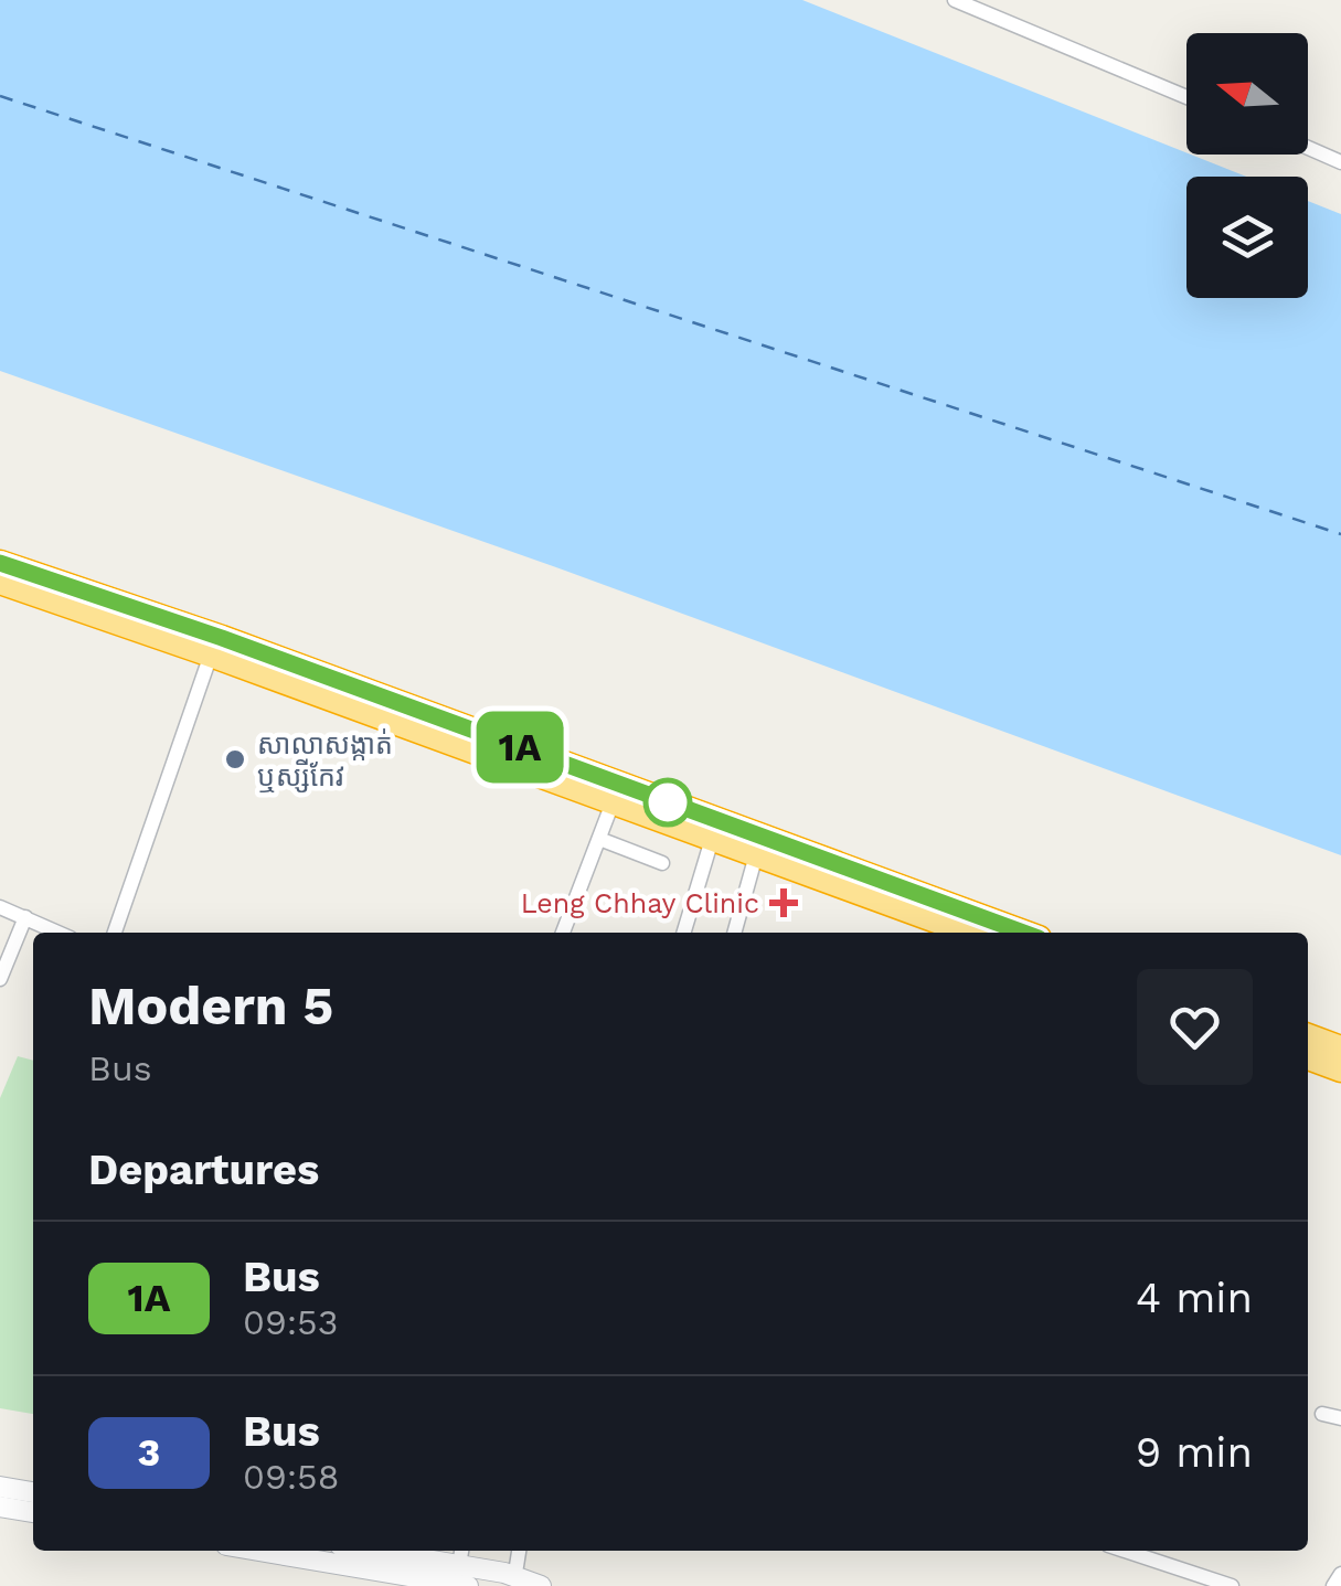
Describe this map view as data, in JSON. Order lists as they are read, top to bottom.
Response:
{
  "places": {
    "other": ["សាលាសង្កាត់ ឬស្សីកែវ"],
    "health": ["Leng Chhay Clinic"]
  },
  "lines": ["bus line 1A"],
  "north": "left",
  "page": {
    "on_map": "1A",
    "heading": [
      ["Modern 5", "Bus"],
      "Departures"
    ],
    "list": [
      {
        "mark": "1A",
        "name": "Bus",
        "note": "09:53",
        "value": "4 min"
      },
      {
        "mark": "3",
        "name": "Bus",
        "note": "09:58",
        "value": "9 min"
      }
    ]
  }
}
